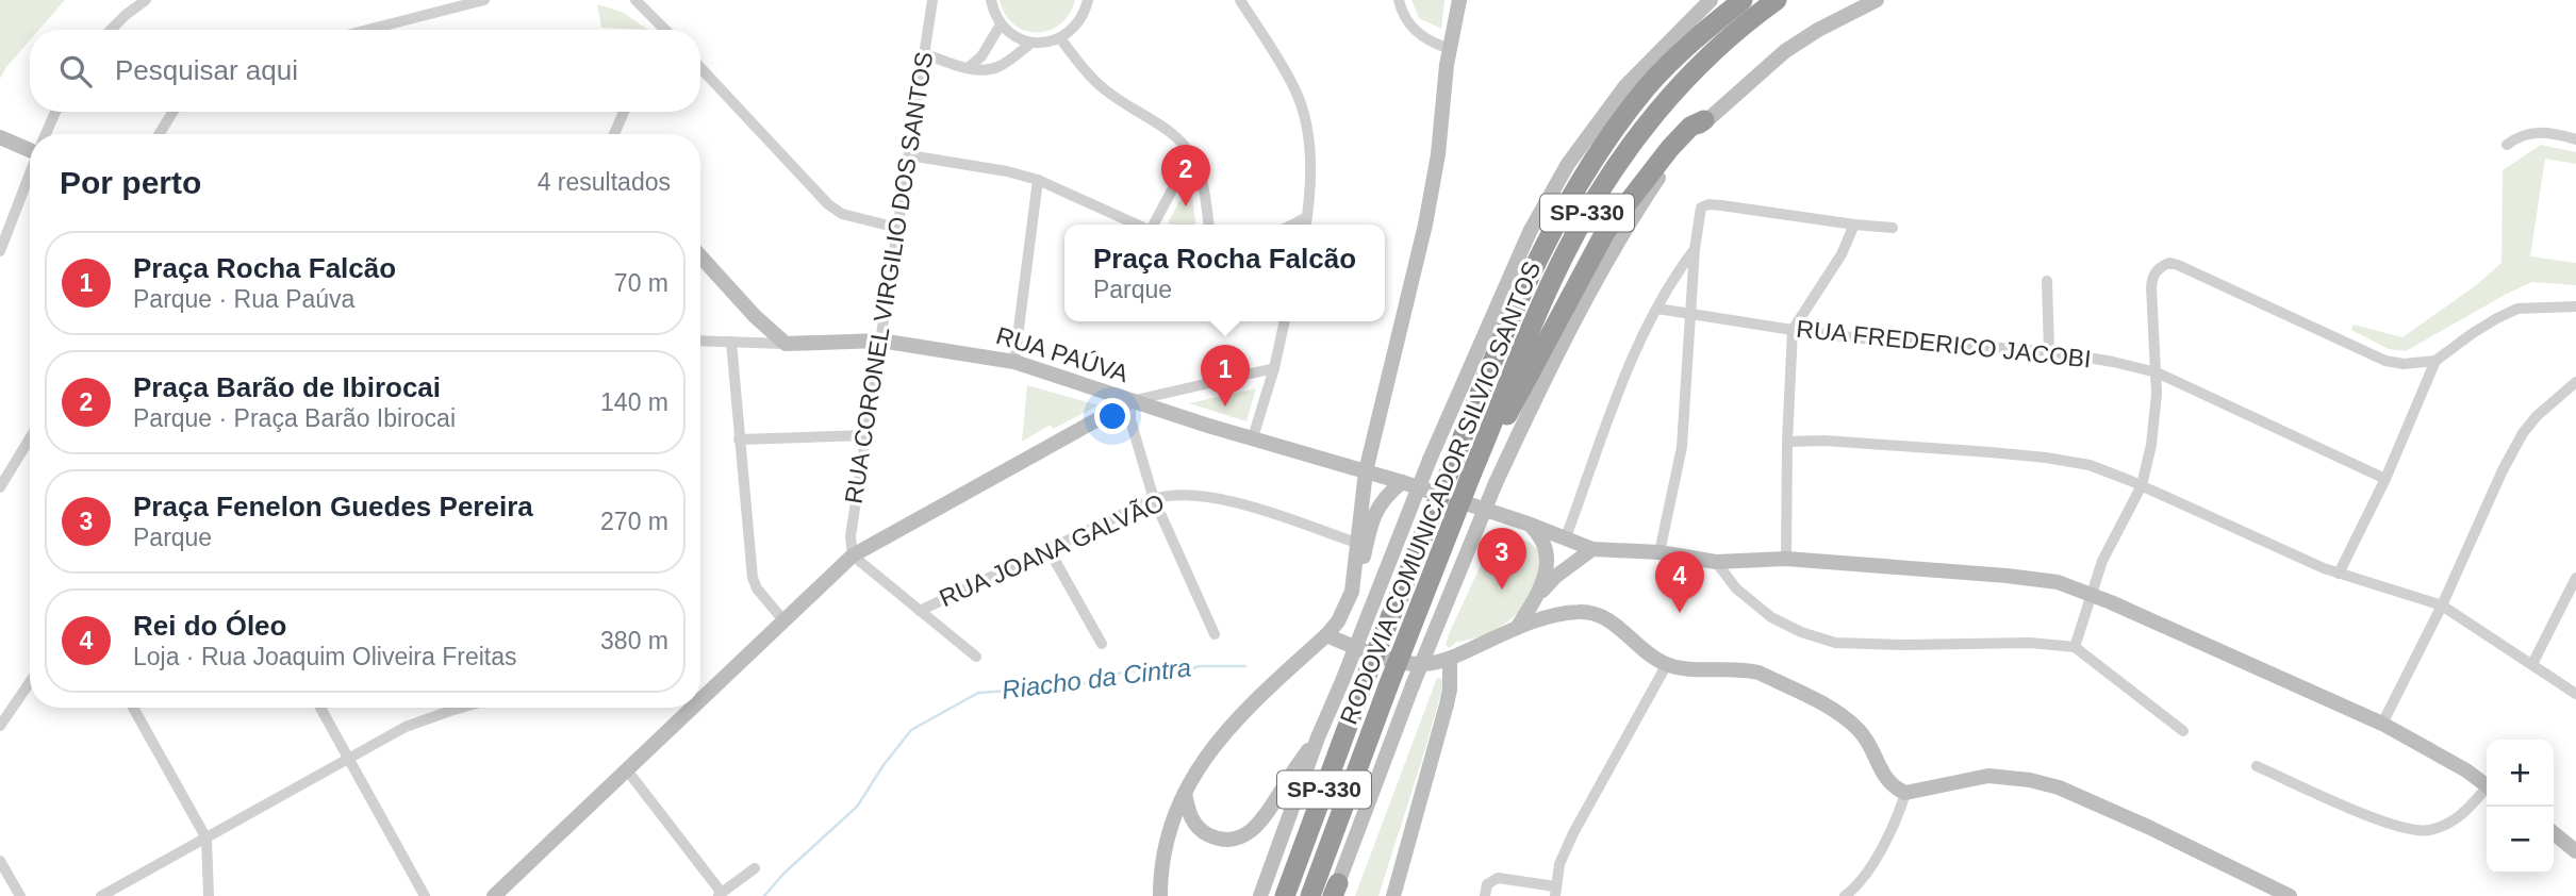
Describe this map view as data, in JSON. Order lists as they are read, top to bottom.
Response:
{
  "streets": {
    "highway": ["SP-330", "RODOVIA COMUNICADOR SILVIO SANTOS"],
    "main road": ["RUA PAÚVA"],
    "street": ["RUA CORONEL VIRGILIO DOS SANTOS", "RUA FREDERICO JACOBI", "RUA JOANA GALVÃO"]
  },
  "crossings": [
    ["RUA CORONEL VIRGILIO DOS SANTOS", "RUA PAÚVA"]
  ],
  "water": ["Riacho da Cintra"],
  "page": {
    "search": "Pesquisar aqui",
    "heading": ["Por perto", "4 resultados"],
    "pins": [
      "2",
      "1",
      "3",
      "4"
    ],
    "popup": ["Praça Rocha Falcão", "Parque"],
    "list": [
      {
        "mark": "1",
        "name": "Praça Rocha Falcão",
        "note": "Parque · Rua Paúva",
        "value": "70 m"
      },
      {
        "mark": "2",
        "name": "Praça Barão de Ibirocai",
        "note": "Parque · Praça Barão Ibirocai",
        "value": "140 m"
      },
      {
        "mark": "3",
        "name": "Praça Fenelon Guedes Pereira",
        "note": "Parque",
        "value": "270 m"
      },
      {
        "mark": "4",
        "name": "Rei do Óleo",
        "note": "Loja · Rua Joaquim Oliveira Freitas",
        "value": "380 m"
      }
    ],
    "map_buttons": ["+", "−"]
  }
}
